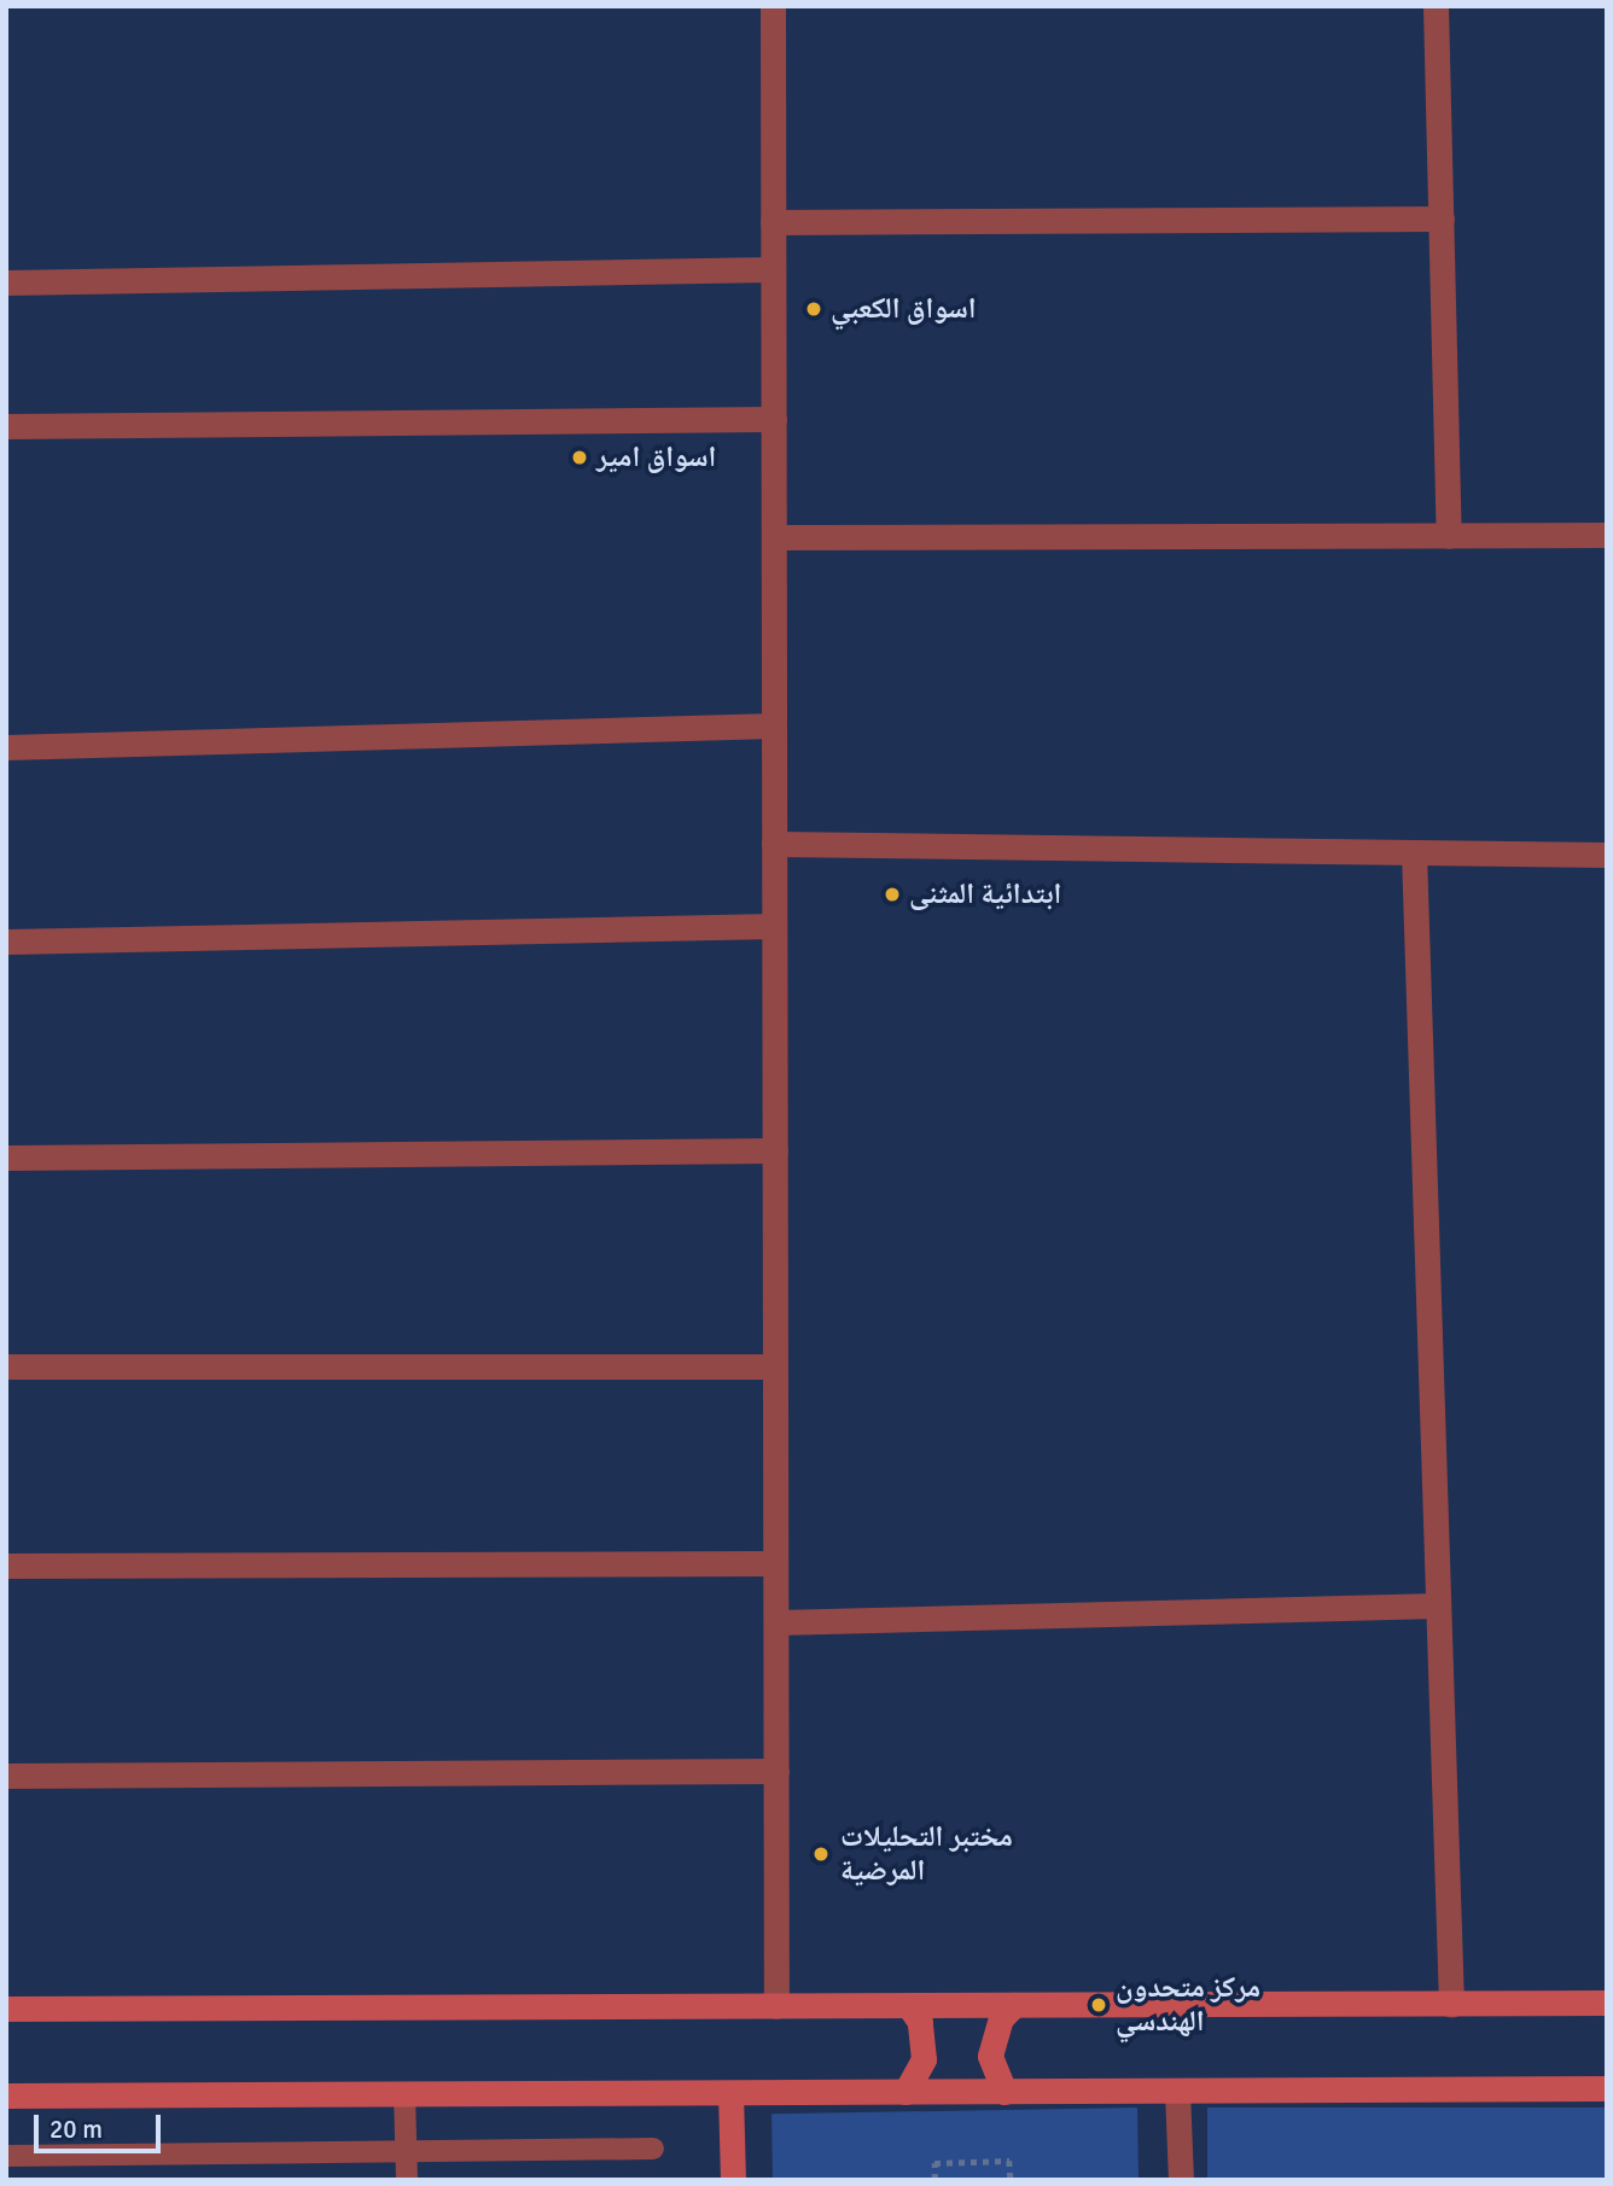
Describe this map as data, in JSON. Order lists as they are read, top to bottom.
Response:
{
  "places": [
    "اسواق الكعبي",
    "اسواق امير",
    "ابتدائية المثنى",
    "مختبر التحليلات المرضية",
    "مركز متحدون الهندسي"
  ],
  "scale_bar": "20 m"
}
